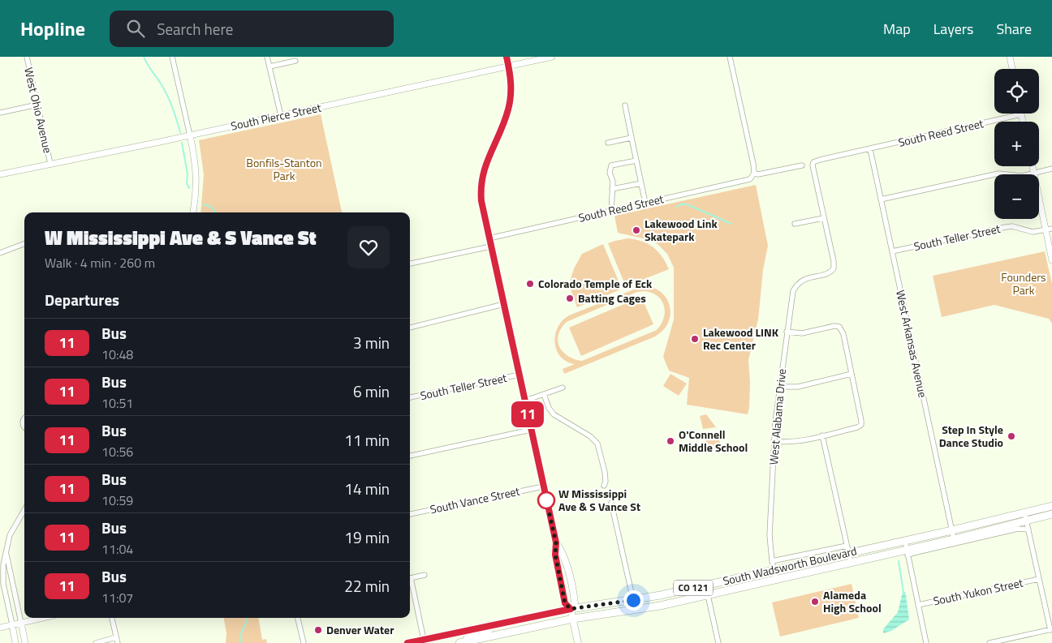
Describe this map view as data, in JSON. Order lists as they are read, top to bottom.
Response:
{
  "streets": {
    "main road": ["South Wadsworth Boulevard", "CO 121"],
    "street": [
      "West Ohio Avenue",
      "South Pierce Street",
      "South Reed Street",
      "South Teller Street",
      "West Arkansas Avenue",
      "West Alabama Drive",
      "South Vance Street",
      "South Yukon Street"
    ]
  },
  "crossings": [
    ["West Ohio Avenue", "South Pierce Street"],
    ["South Reed Street", "West Arkansas Avenue"],
    ["South Reed Street", "West Alabama Drive"],
    ["South Teller Street", "West Arkansas Avenue"],
    ["West Arkansas Avenue", "South Wadsworth Boulevard"],
    ["West Alabama Drive", "South Wadsworth Boulevard"]
  ],
  "parks": ["Bonfils-Stanton Park", "Founders Park"],
  "places": [
    "Lakewood Link Skatepark",
    "Colorado Temple of Eck",
    "Batting Cages",
    "Lakewood LINK Rec Center",
    "Step In Style Dance Studio",
    "O'Connell Middle School",
    "W Mississippi Ave & S Vance St",
    "Alameda High School",
    "Denver Water"
  ],
  "lines": ["bus line 11"],
  "page": {
    "header": "Hopline",
    "search": "Search here",
    "nav": ["Map", "Layers", "Share"],
    "on_map": "11",
    "map_buttons": ["+", "−"],
    "heading": [
      ["W Mississippi Ave & S Vance St", "Walk · 4 min · 260 m"],
      "Departures"
    ],
    "list": [
      {
        "mark": "11",
        "name": "Bus",
        "note": "10:48",
        "value": "3 min"
      },
      {
        "mark": "11",
        "name": "Bus",
        "note": "10:51",
        "value": "6 min"
      },
      {
        "mark": "11",
        "name": "Bus",
        "note": "10:56",
        "value": "11 min"
      },
      {
        "mark": "11",
        "name": "Bus",
        "note": "10:59",
        "value": "14 min"
      },
      {
        "mark": "11",
        "name": "Bus",
        "note": "11:04",
        "value": "19 min"
      },
      {
        "mark": "11",
        "name": "Bus",
        "note": "11:07",
        "value": "22 min"
      }
    ]
  }
}
